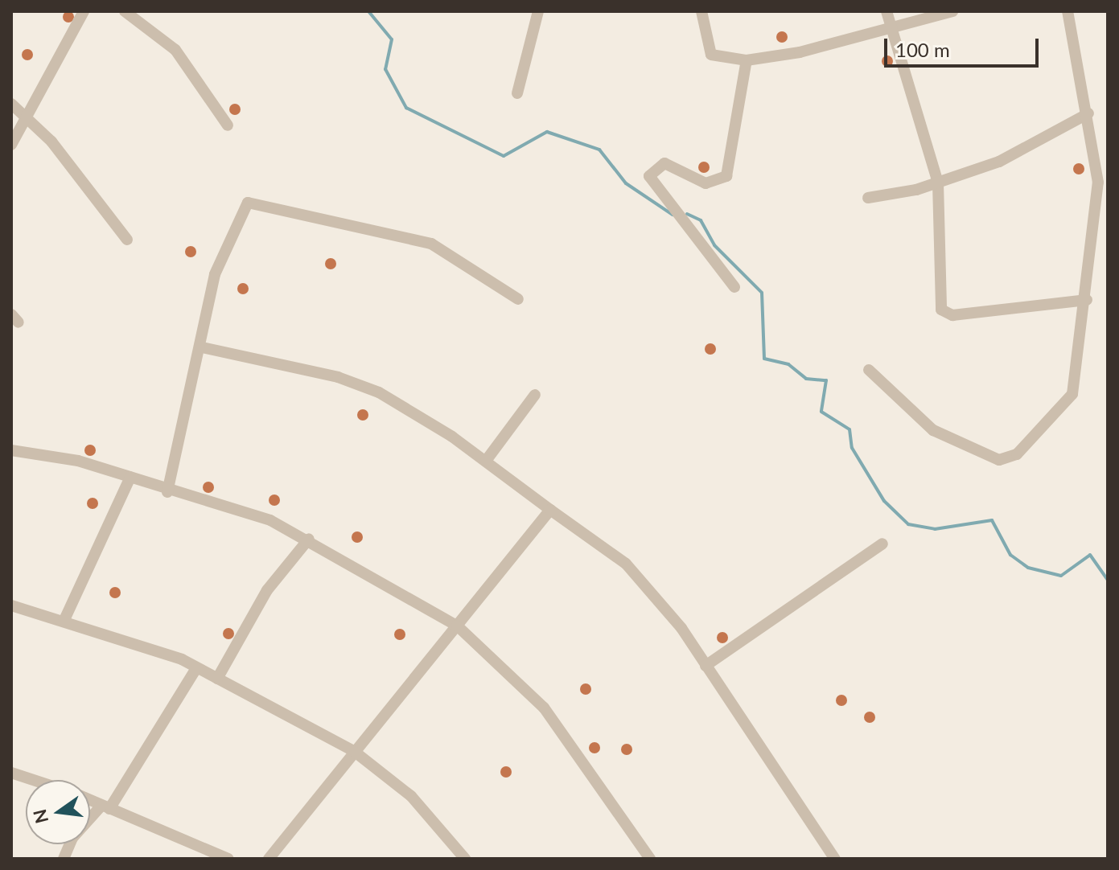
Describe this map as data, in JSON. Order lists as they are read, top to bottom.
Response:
{
  "scale_bar": "100 m",
  "north": "left"
}
